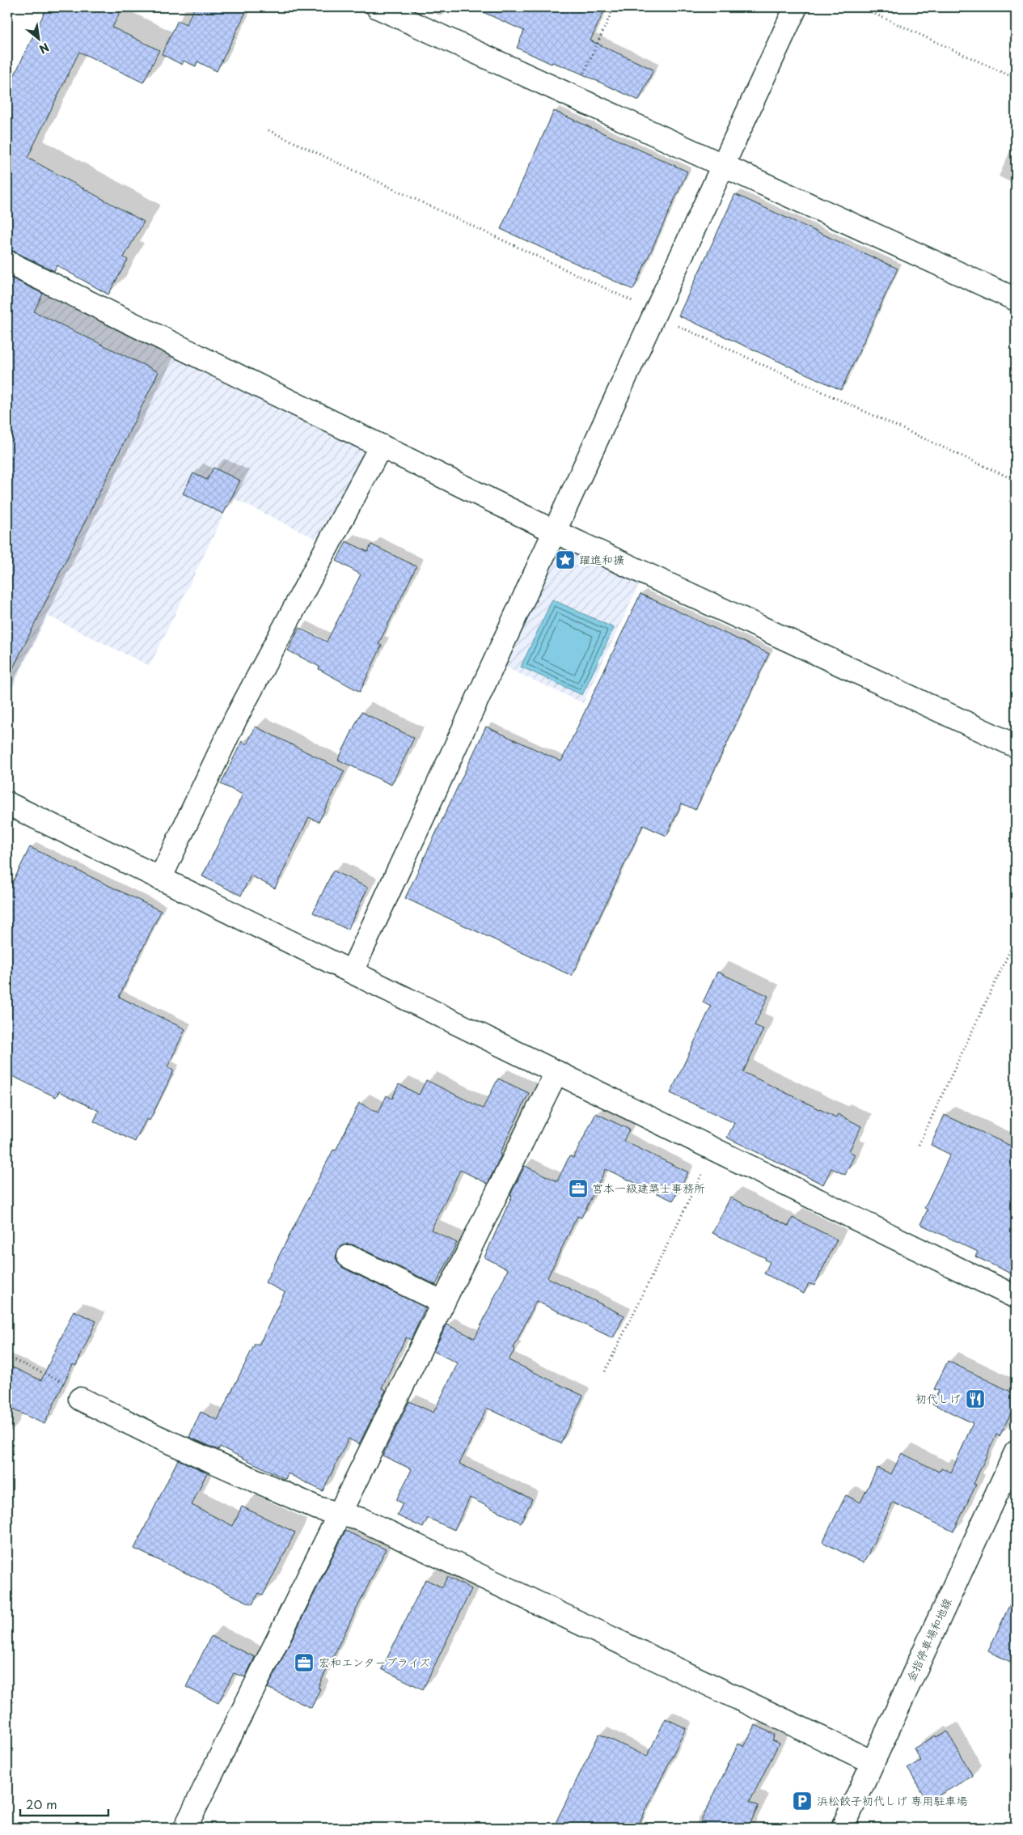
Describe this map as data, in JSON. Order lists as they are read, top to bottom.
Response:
{
  "streets": {
    "street": ["金指停車場和地線"]
  },
  "places": {
    "place": ["躍進和擴"],
    "office": ["宮本一級建築士事務所", "宏和エンタープライズ"],
    "restaurant": ["初代しげ"],
    "parking": ["浜松餃子初代しげ 専用駐車場"]
  },
  "scale_bar": "20 m",
  "north": "bottom right"
}
